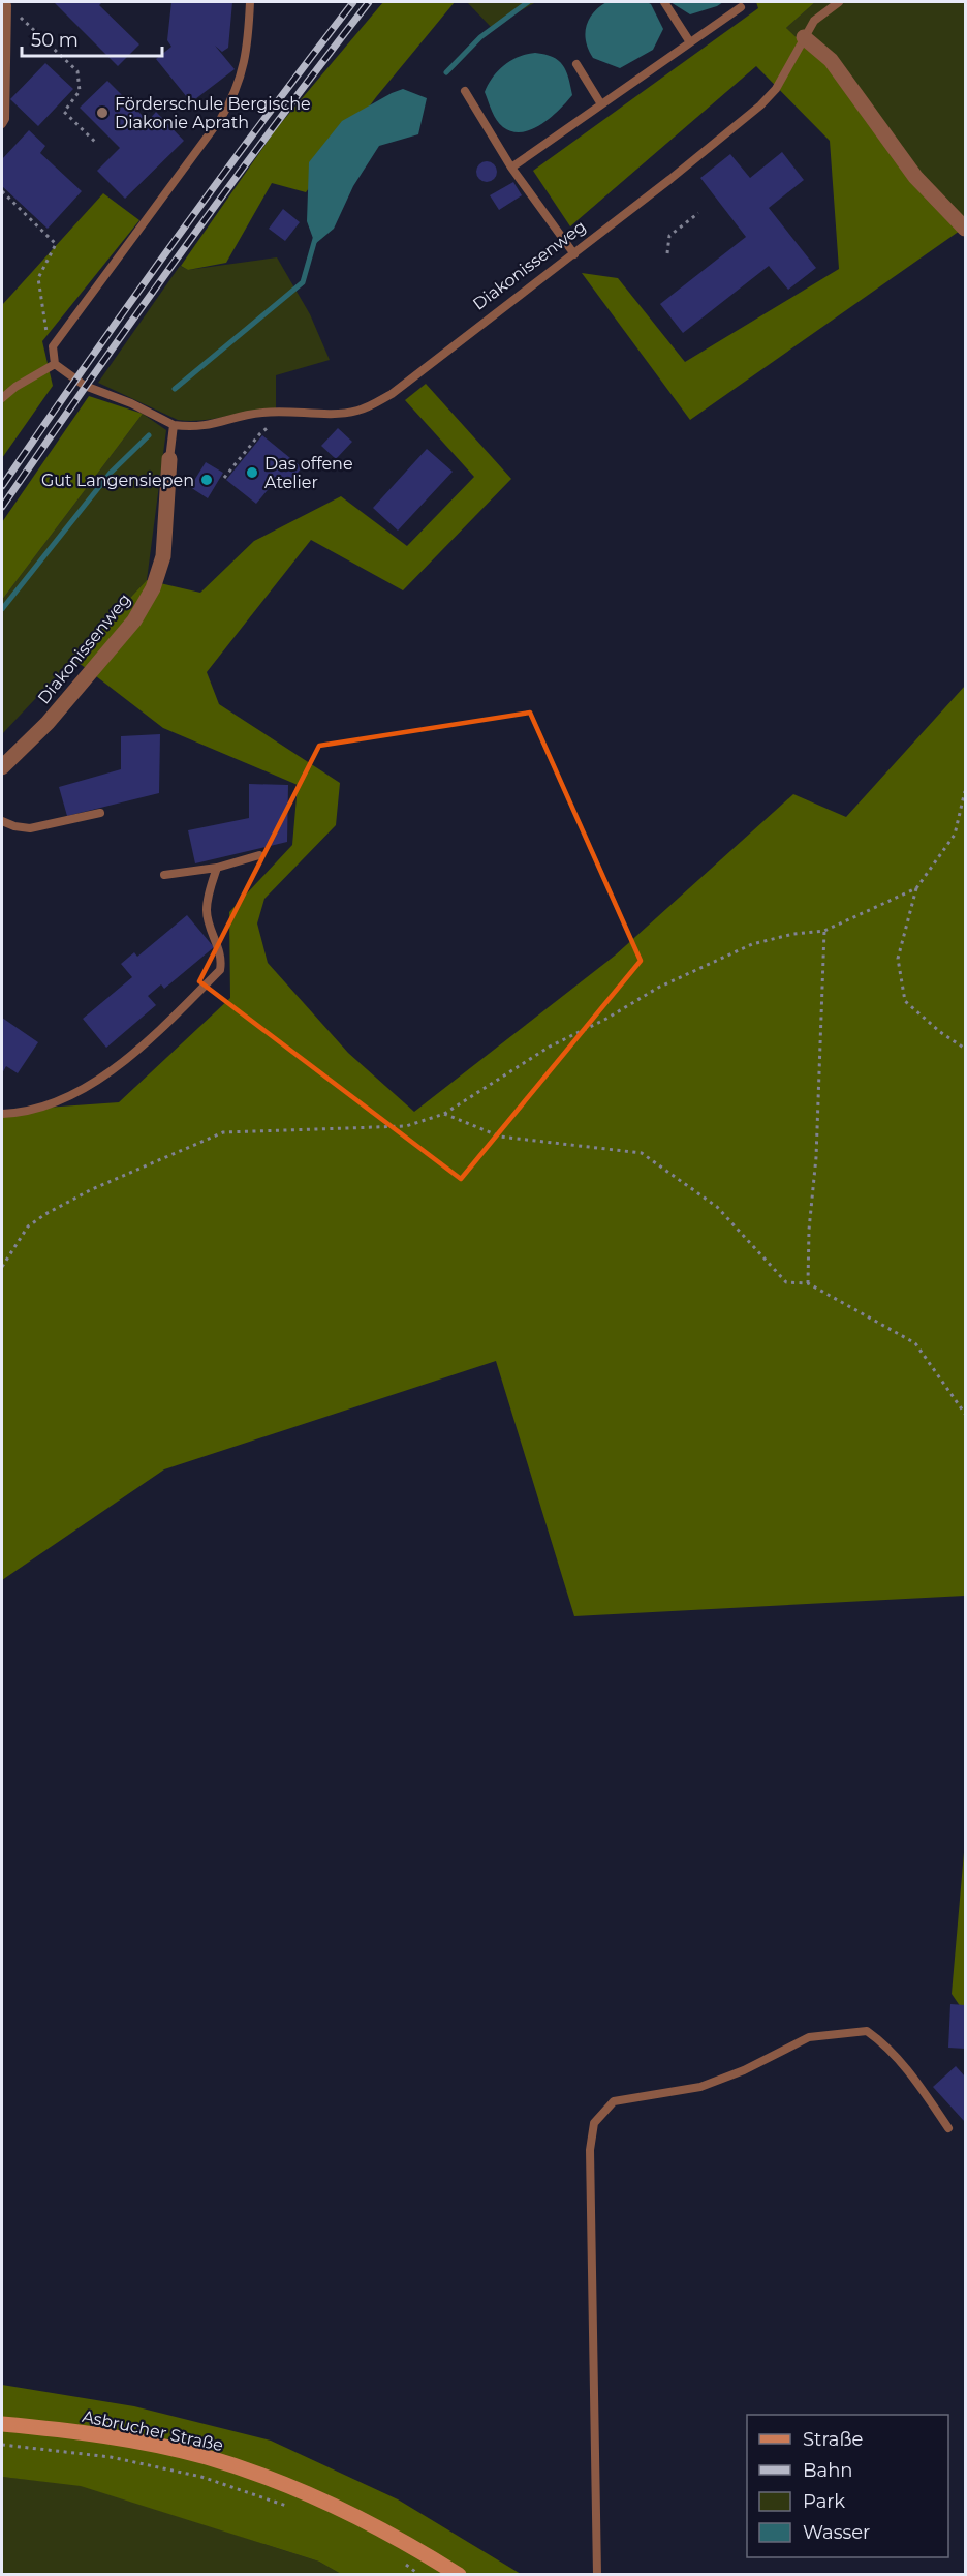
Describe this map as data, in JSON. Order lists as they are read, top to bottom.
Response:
{
  "streets": {
    "main road": ["Asbrucher Straße"],
    "street": ["Diakonissenweg"]
  },
  "places": ["Förderschule Bergische Diakonie Aprath", "Das offene Atelier", "Gut Langensiepen"],
  "legend": [
    "Straße",
    "Bahn",
    "Park",
    "Wasser"
  ],
  "scale_bar": "50 m"
}
